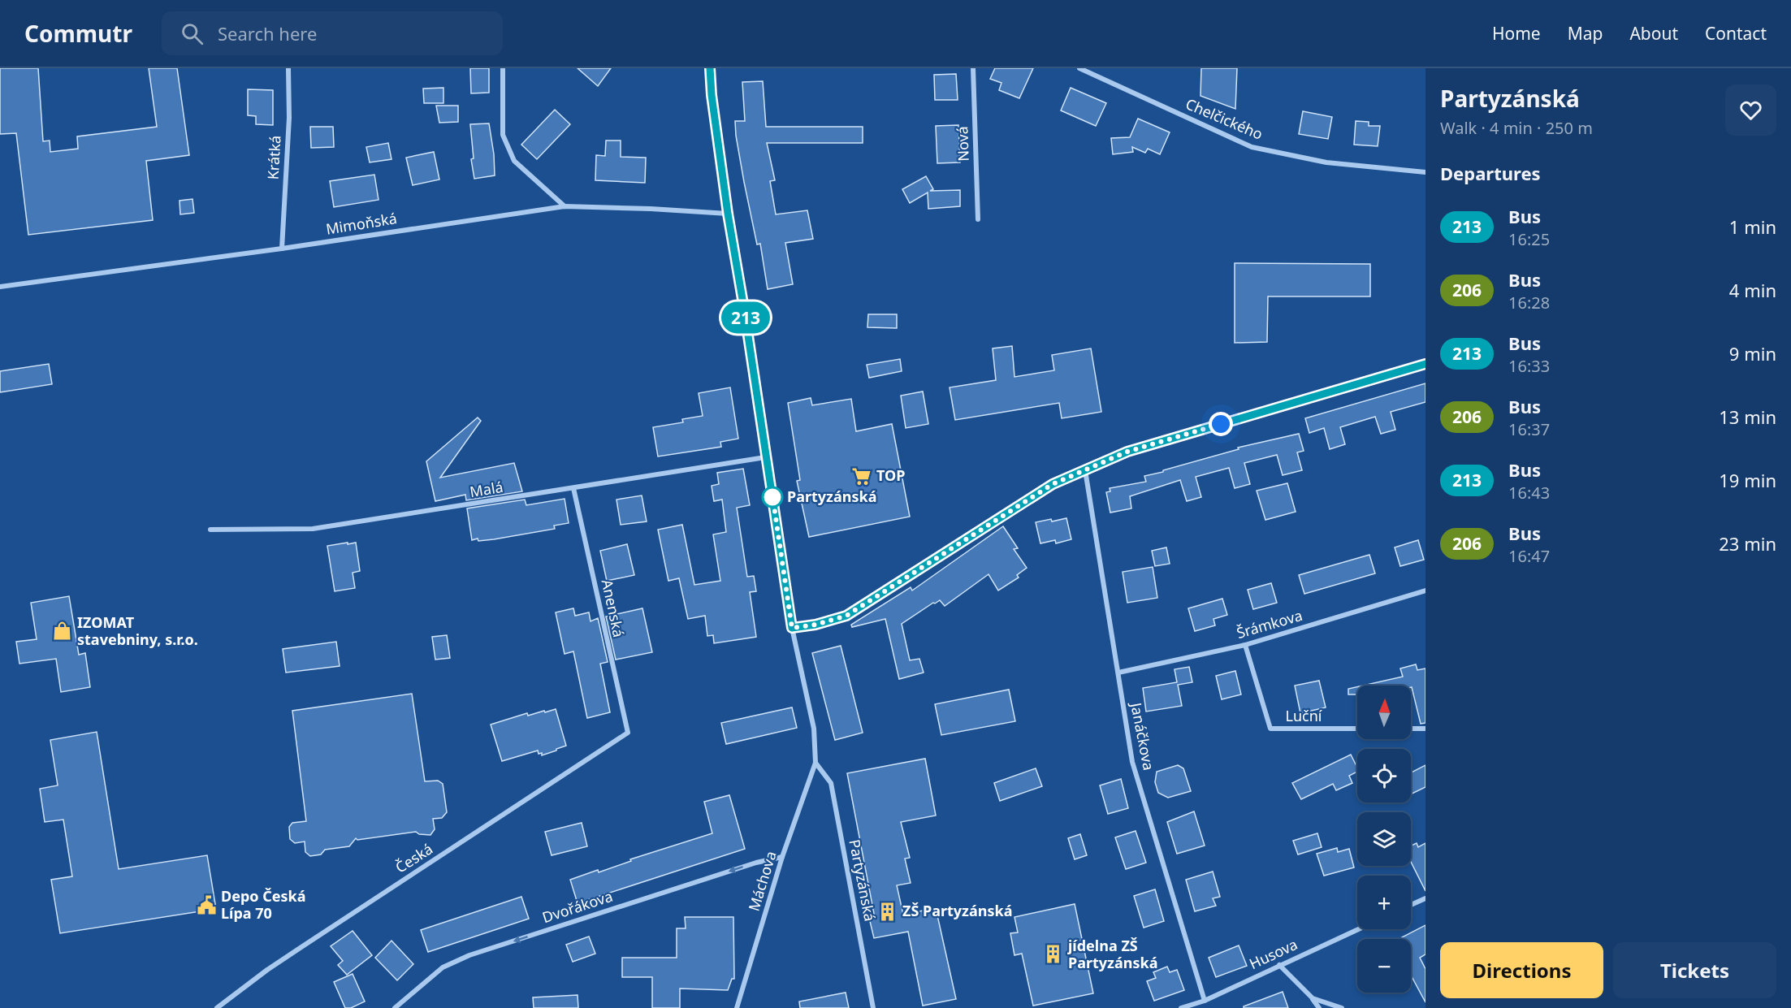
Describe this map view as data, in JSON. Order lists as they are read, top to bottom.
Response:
{
  "streets": {
    "street": [
      "Chelčického",
      "Nová",
      "Krátká",
      "Mimoňská",
      "Malá",
      "Anenská",
      "Šrámkova",
      "Luční",
      "Janáčkova",
      "Česká",
      "Partyzánská",
      "Máchova",
      "Dvořákova",
      "Husova"
    ]
  },
  "crossings": [
    ["Krátká", "Mimoňská"],
    ["Malá", "Anenská"],
    ["Anenská", "Česká"],
    ["Šrámkova", "Luční"],
    ["Šrámkova", "Janáčkova"],
    ["Janáčkova", "Husova"],
    ["Partyzánská", "Máchova"],
    ["Máchova", "Dvořákova"]
  ],
  "one_way": ["Dvořákova"],
  "places": {
    "supermarket": ["TOP"],
    "other": ["Partyzánská"],
    "shop": ["IZOMAT stavebniny, s.r.o."],
    "public building": ["Depo Česká Lípa 70"],
    "building": ["ZŠ Partyzánská", "jídelna ZŠ Partyzánská"]
  },
  "lines": ["bus line 213"],
  "north": "top",
  "page": {
    "header": "Commutr",
    "search": "Search here",
    "nav": [
      "Home",
      "Map",
      "About",
      "Contact"
    ],
    "on_map": "213",
    "heading": [
      ["Partyzánská", "Walk · 4 min · 250 m"],
      "Departures"
    ],
    "list": [
      {
        "mark": "213",
        "name": "Bus",
        "note": "16:25",
        "value": "1 min"
      },
      {
        "mark": "206",
        "name": "Bus",
        "note": "16:28",
        "value": "4 min"
      },
      {
        "mark": "213",
        "name": "Bus",
        "note": "16:33",
        "value": "9 min"
      },
      {
        "mark": "206",
        "name": "Bus",
        "note": "16:37",
        "value": "13 min"
      },
      {
        "mark": "213",
        "name": "Bus",
        "note": "16:43",
        "value": "19 min"
      },
      {
        "mark": "206",
        "name": "Bus",
        "note": "16:47",
        "value": "23 min"
      }
    ],
    "map_buttons": ["+", "−"],
    "buttons": ["Directions", "Tickets"]
  }
}
